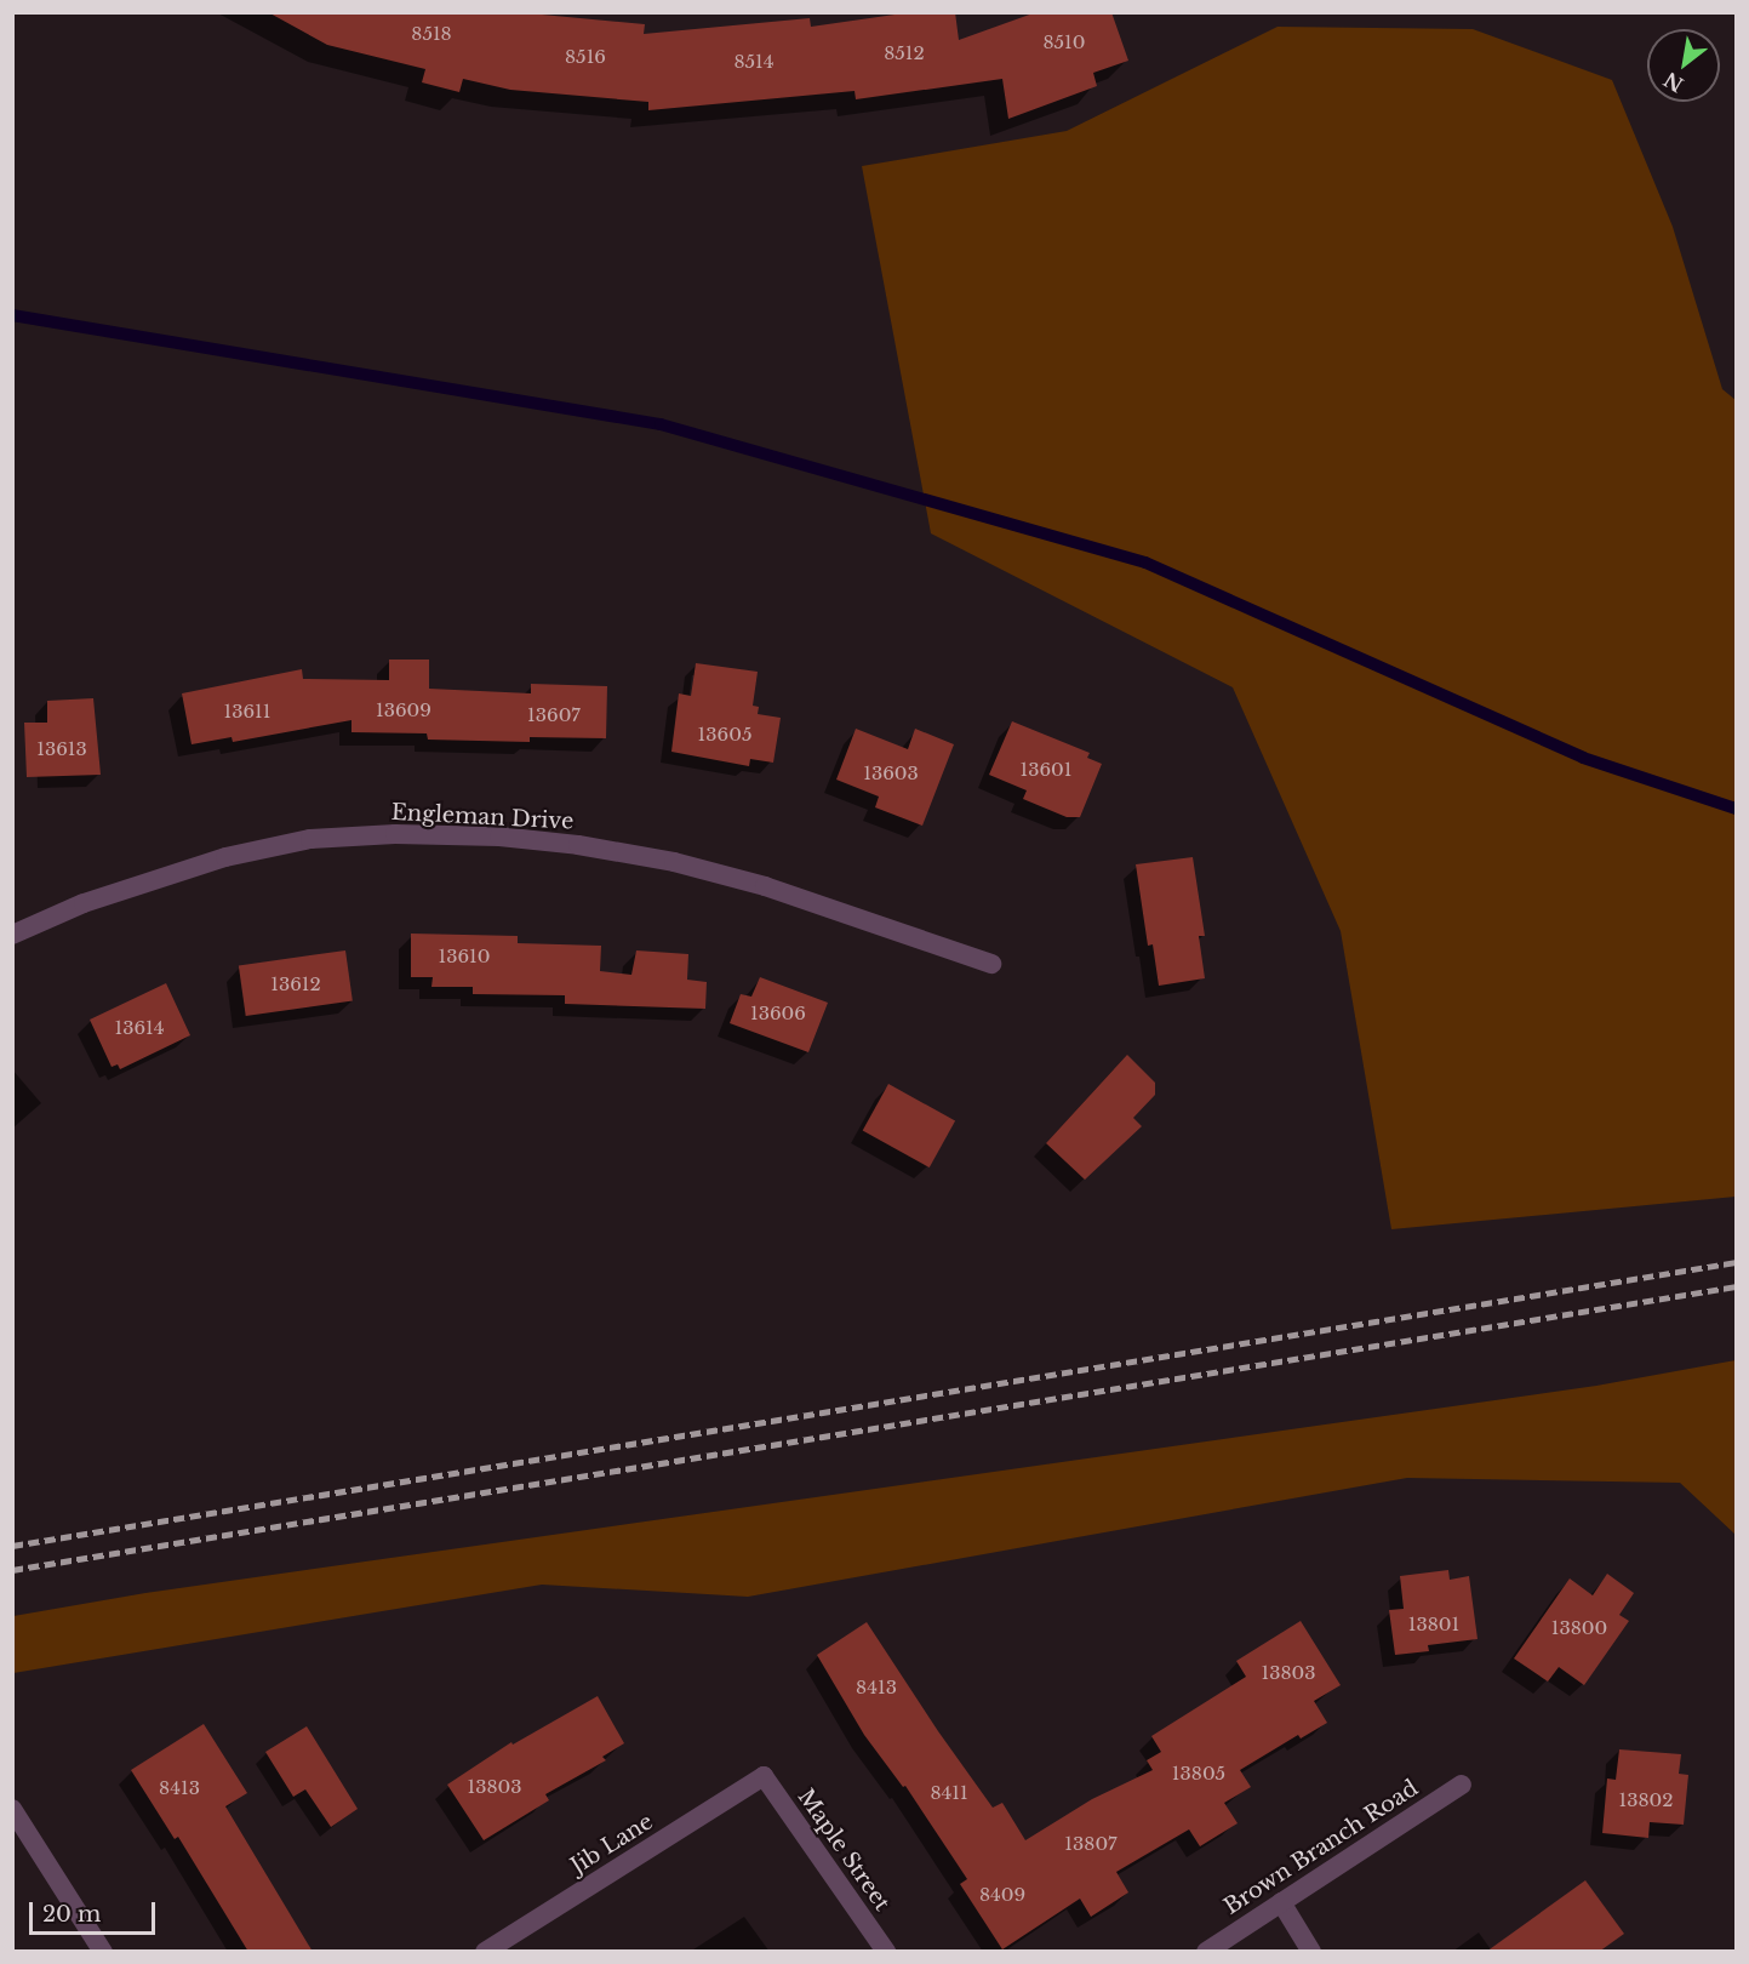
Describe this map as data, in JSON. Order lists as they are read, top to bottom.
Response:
{
  "streets": {
    "street": [
      "Engleman Drive",
      "Jib Lane",
      "Brown Branch Road",
      "Maple Street"
    ]
  },
  "crossings": [
    ["Jib Lane", "Maple Street"]
  ],
  "house_numbers": [
    "8518",
    "8510",
    "8512",
    "8516",
    "8514",
    "13609",
    "13611",
    "13607",
    "13605",
    "13613",
    "13601",
    "13603",
    "13610",
    "13612",
    "13606",
    "13614",
    "13801",
    "13800",
    "13803",
    "8413",
    "13805",
    "13803",
    "8413",
    "8411",
    "13802",
    "13807",
    "8409"
  ],
  "scale_bar": "20 m",
  "north": "bottom left"
}
